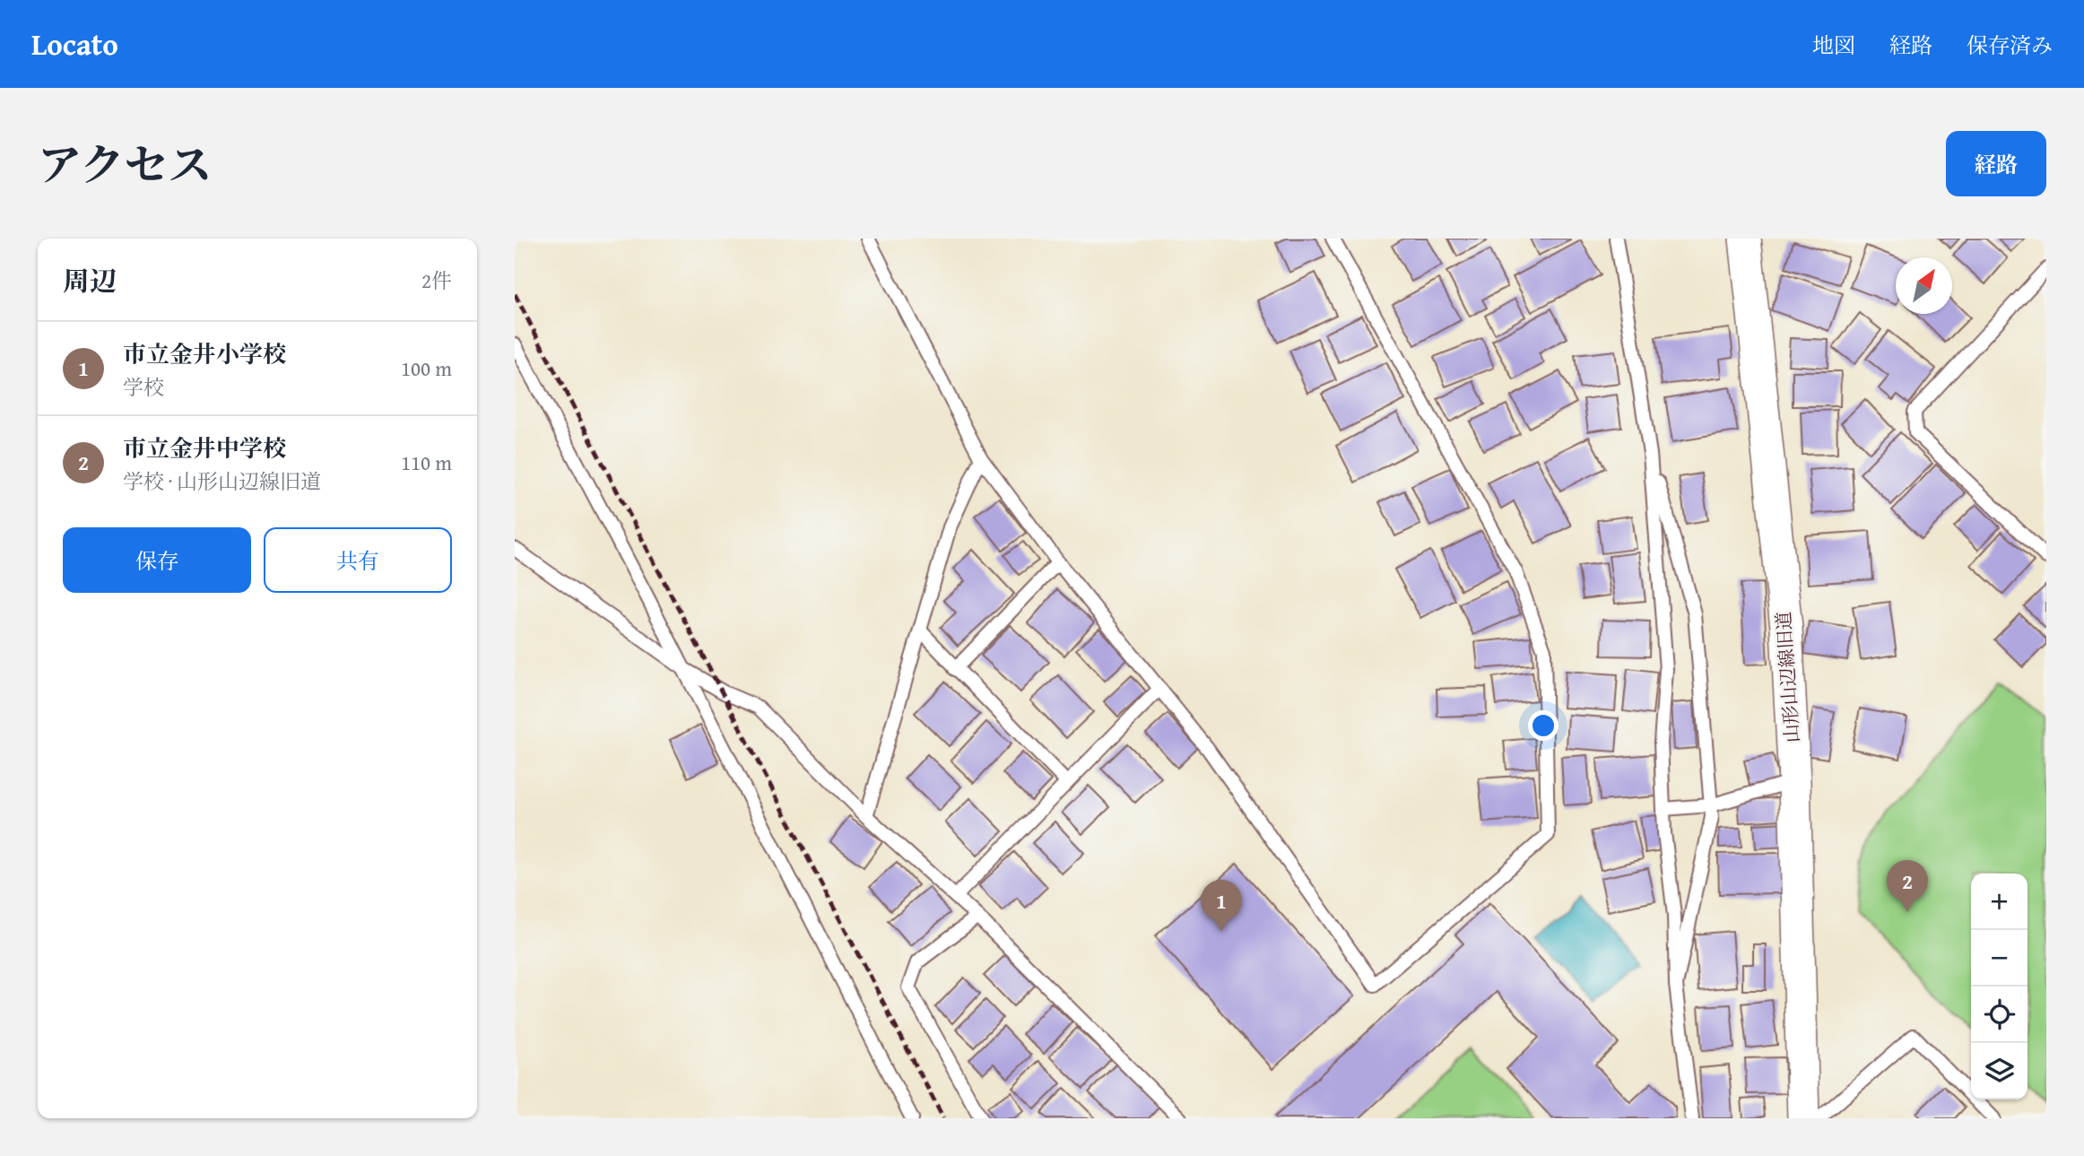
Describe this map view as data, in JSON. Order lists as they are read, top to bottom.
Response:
{
  "streets": {
    "street": ["山形山辺線旧道"]
  },
  "north": "top right",
  "page": {
    "header": "Locato",
    "nav": ["地図", "経路", "保存済み"],
    "title": "アクセス",
    "buttons": [
      "経路",
      ["保存", "共有"]
    ],
    "heading": ["周辺", "2件"],
    "list": [
      {
        "mark": "1",
        "name": "市立金井小学校",
        "note": "学校",
        "value": "100 m"
      },
      {
        "mark": "2",
        "name": "市立金井中学校",
        "note": "学校 · 山形山辺線旧道",
        "value": "110 m"
      }
    ],
    "pins": ["2", "1"],
    "map_buttons": ["+", "−"]
  }
}
